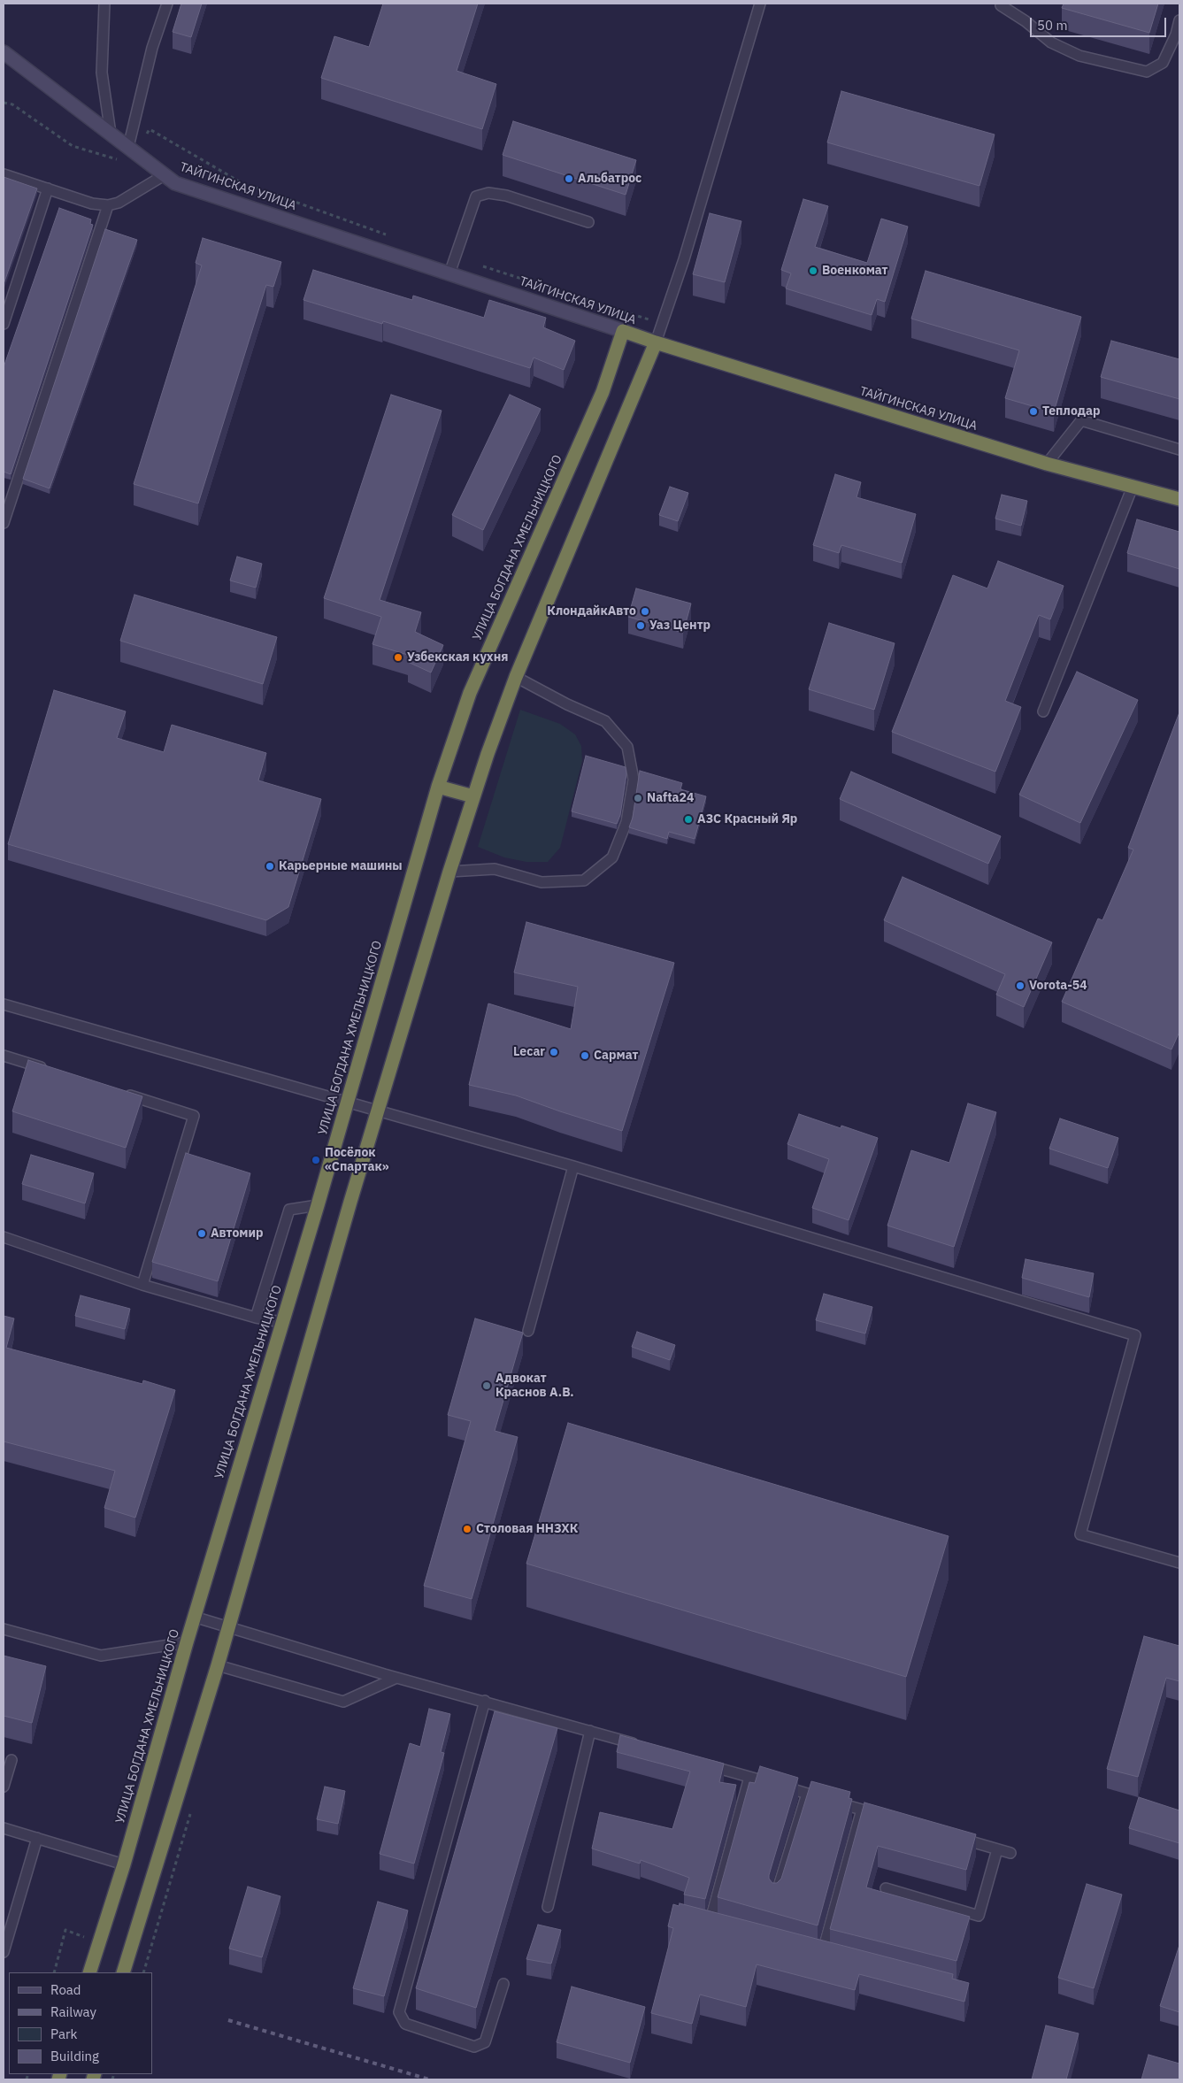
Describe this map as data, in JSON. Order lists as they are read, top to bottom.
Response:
{
  "streets": {
    "highway": ["ТАЙГИНСКАЯ УЛИЦА", "УЛИЦА БОГДАНА ХМЕЛЬНИЦКОГО"]
  },
  "crossings": [
    ["ТАЙГИНСКАЯ УЛИЦА", "УЛИЦА БОГДАНА ХМЕЛЬНИЦКОГО"]
  ],
  "places": [
    "Альбатрос",
    "Военкомат",
    "Теплодар",
    "КлондайкАвто",
    "Уаз Центр",
    "Узбекская кухня",
    "Nafta24",
    "АЗС Красный Яр",
    "Карьерные машины",
    "Vorota-54",
    "Lecar",
    "Сармат",
    "Посёлок «Спартак»",
    "Автомир",
    "Адвокат Краснов А.В.",
    "Столовая ННЗХК"
  ],
  "legend": [
    "Road",
    "Railway",
    "Park",
    "Building"
  ],
  "scale_bar": "50 m"
}
